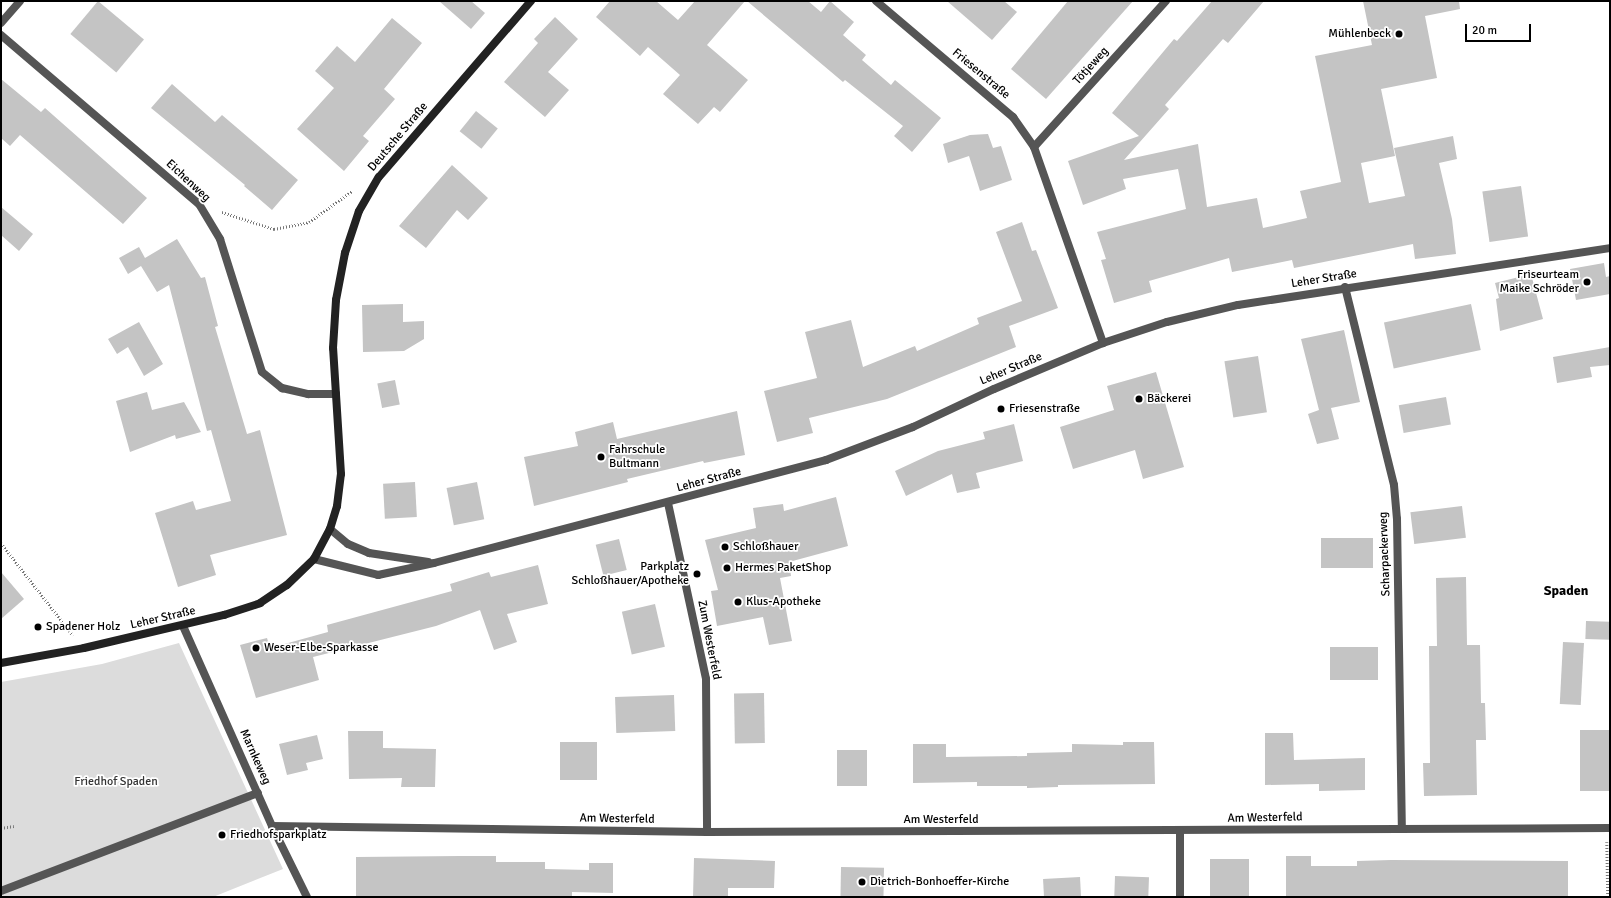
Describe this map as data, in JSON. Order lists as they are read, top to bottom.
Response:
{
  "streets": {
    "street": [
      "Tötjeweg",
      "Friesenstraße",
      "Deutsche Straße",
      "Eichenweg",
      "Leher Straße",
      "Scharpackerweg",
      "Zum Westerfeld",
      "Marnkeweg",
      "Am Westerfeld"
    ]
  },
  "crossings": [
    ["Tötjeweg", "Friesenstraße"],
    ["Friesenstraße", "Leher Straße"],
    ["Deutsche Straße", "Eichenweg"],
    ["Deutsche Straße", "Leher Straße"],
    ["Leher Straße", "Scharpackerweg"],
    ["Leher Straße", "Zum Westerfeld"],
    ["Leher Straße", "Marnkeweg"],
    ["Scharpackerweg", "Am Westerfeld"],
    ["Zum Westerfeld", "Am Westerfeld"],
    ["Marnkeweg", "Am Westerfeld"]
  ],
  "districts": ["Spaden"],
  "parks": ["Friedhof Spaden"],
  "places": [
    "Mühlenbeck",
    "Friseurteam Maike Schröder",
    "Bäckerei",
    "Friesenstraße",
    "Fahrschule Bultmann",
    "Schloßhauer",
    "Hermes PaketShop",
    "Parkplatz Schloßhauer/Apotheke",
    "Klus-Apotheke",
    "Spadener Holz",
    "Weser-Elbe-Sparkasse",
    "Friedhofsparkplatz",
    "Dietrich-Bonhoeffer-Kirche"
  ],
  "scale_bar": "20 m"
}
